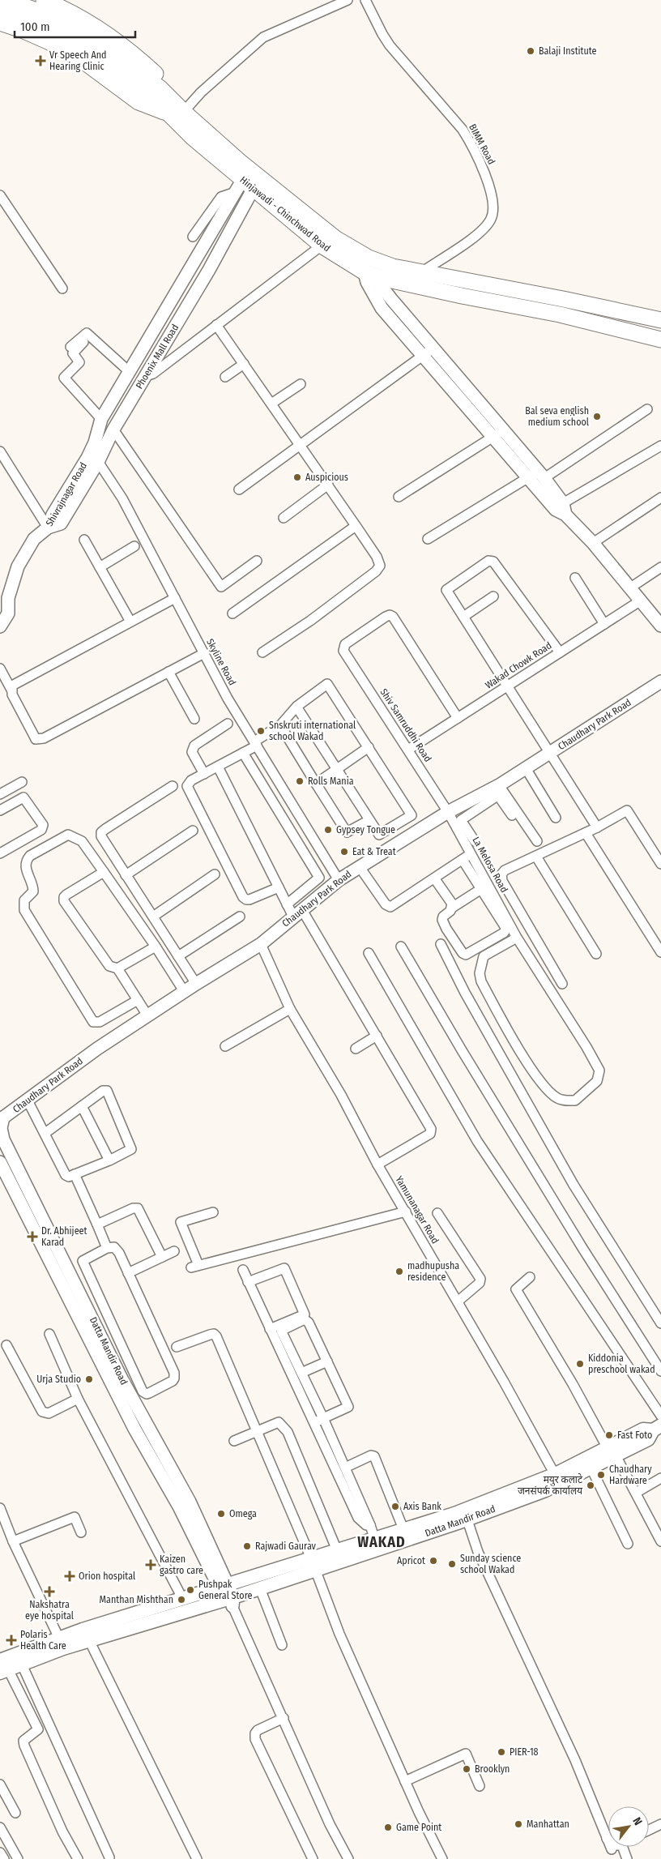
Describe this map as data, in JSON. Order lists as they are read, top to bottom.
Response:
{
  "streets": {
    "main road": ["Hinjawadi - Chinchwad Road", "Datta Mandir Road"],
    "street": [
      "BIMM Road",
      "Phoenix Mall Road",
      "Shivrajnagar Road",
      "Skyline Road",
      "Wakad Chowk Road",
      "Chaudhary Park Road",
      "Shiv Samruddhi Road",
      "La Melosa Road",
      "Yamunanagar Road"
    ]
  },
  "crossings": [
    ["BIMM Road", "Hinjawadi - Chinchwad Road"],
    ["Hinjawadi - Chinchwad Road", "Phoenix Mall Road"],
    ["Phoenix Mall Road", "Shivrajnagar Road"],
    ["Phoenix Mall Road", "Skyline Road"],
    ["Shivrajnagar Road", "Skyline Road"],
    ["Skyline Road", "Chaudhary Park Road"],
    ["Wakad Chowk Road", "Shiv Samruddhi Road"],
    ["Chaudhary Park Road", "Shiv Samruddhi Road"],
    ["Chaudhary Park Road", "La Melosa Road"],
    ["Chaudhary Park Road", "Yamunanagar Road"],
    ["Chaudhary Park Road", "Datta Mandir Road"],
    ["Shiv Samruddhi Road", "La Melosa Road"],
    ["Yamunanagar Road", "Datta Mandir Road"]
  ],
  "districts": ["WAKAD"],
  "places": {
    "other": [
      "Balaji Institute",
      "Bal seva english medium school",
      "Auspicious",
      "Snskruti international school Wakad",
      "Rolls Mania",
      "Gypsey Tongue",
      "Eat & Treat",
      "madhupusha residence",
      "Kiddonia preschool wakad",
      "Urja Studio",
      "Fast Foto",
      "Chaudhary Hardware",
      "मयुर कलाटे जनसंपर्क कार्यालय",
      "Axis Bank",
      "Omega",
      "Rajwadi Gaurav",
      "Apricot",
      "Sunday science school Wakad",
      "Pushpak General Store",
      "Manthan Mishthan",
      "PIER-18",
      "Brooklyn",
      "Manhattan",
      "Game Point"
    ],
    "health": [
      "Vr Speech And Hearing Clinic",
      "Dr. Abhijeet Karad",
      "Kaizen gastro care",
      "Orion hospital",
      "Nakshatra eye hospital",
      "Polaris Health Care"
    ]
  },
  "scale_bar": "100 m",
  "north": "top right"
}
